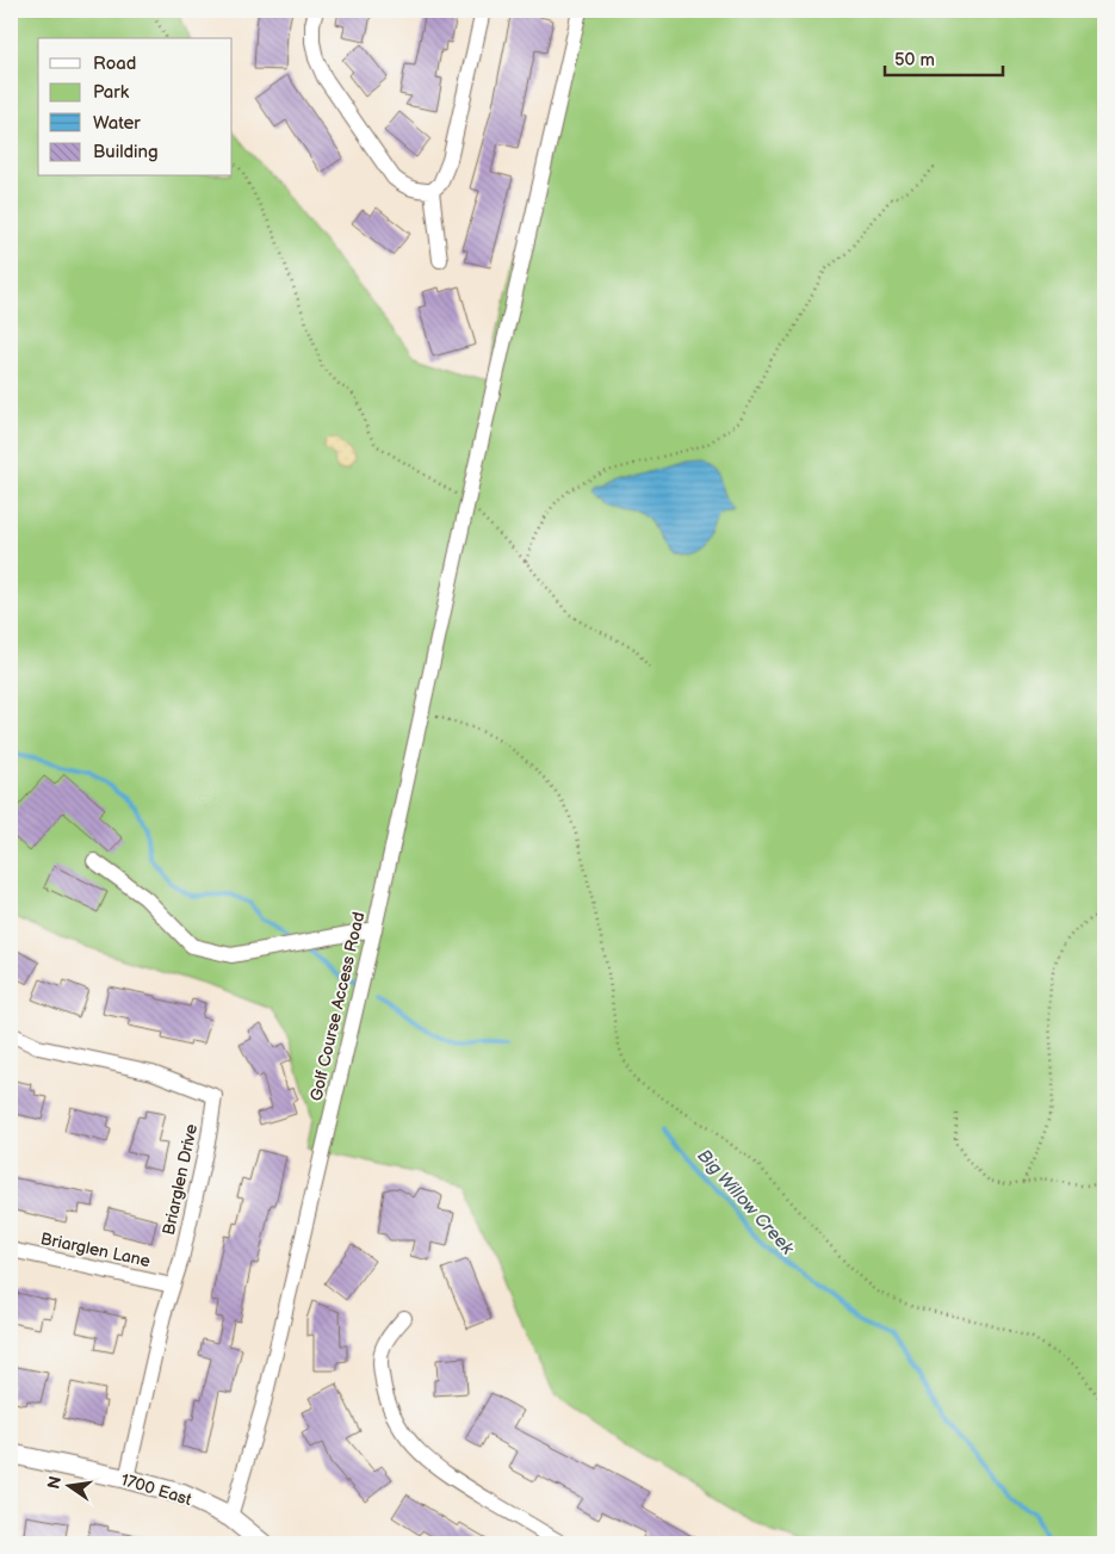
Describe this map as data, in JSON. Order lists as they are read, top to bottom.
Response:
{
  "streets": {
    "main road": ["1700 East"],
    "street": ["Golf Course Access Road", "Briarglen Drive", "Briarglen Lane"]
  },
  "crossings": [
    ["Golf Course Access Road", "1700 East"],
    ["Briarglen Drive", "Briarglen Lane"],
    ["Briarglen Drive", "1700 East"]
  ],
  "water": ["Big Willow Creek"],
  "legend": [
    "Road",
    "Park",
    "Water",
    "Building"
  ],
  "scale_bar": "50 m",
  "north": "left"
}
